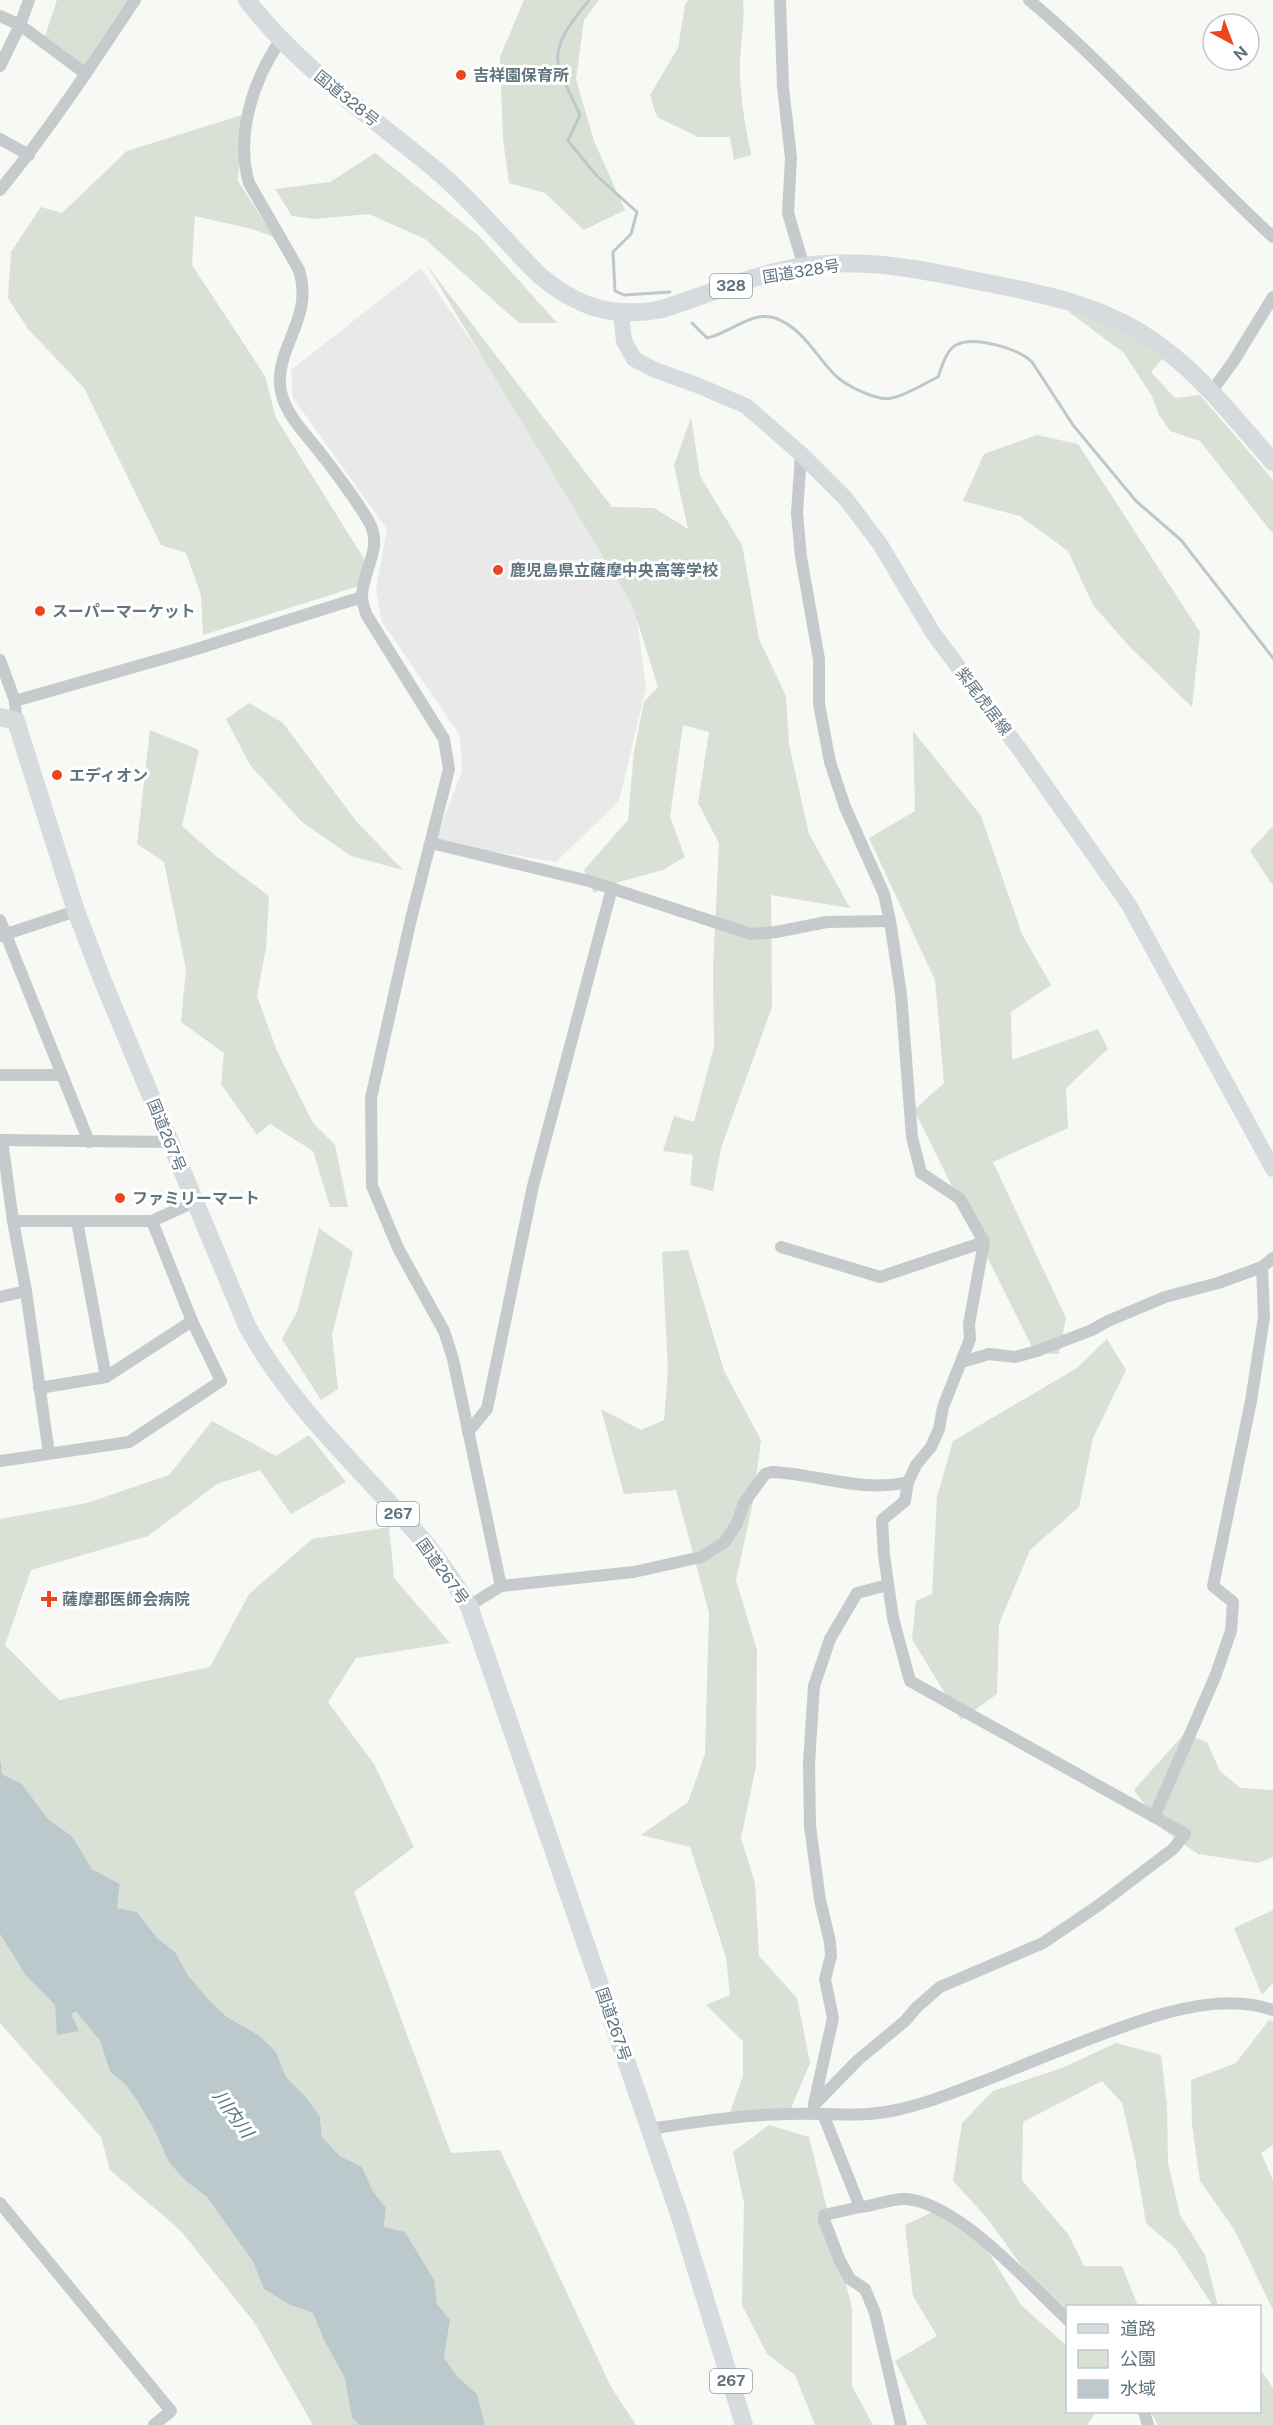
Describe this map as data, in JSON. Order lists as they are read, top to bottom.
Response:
{
  "streets": {
    "highway": [
      "国道328号",
      "328",
      "国道267号",
      "267"
    ],
    "main road": ["紫尾虎居線"]
  },
  "crossings": [
    ["国道328号", "紫尾虎居線"]
  ],
  "water": ["川内川"],
  "places": {
    "other": [
      "吉祥園保育所",
      "鹿児島県立薩摩中央高等学校",
      "スーパーマーケット",
      "エディオン",
      "ファミリーマート"
    ],
    "health": ["薩摩郡医師会病院"]
  },
  "legend": ["道路", "公園", "水域"],
  "north": "bottom right"
}
